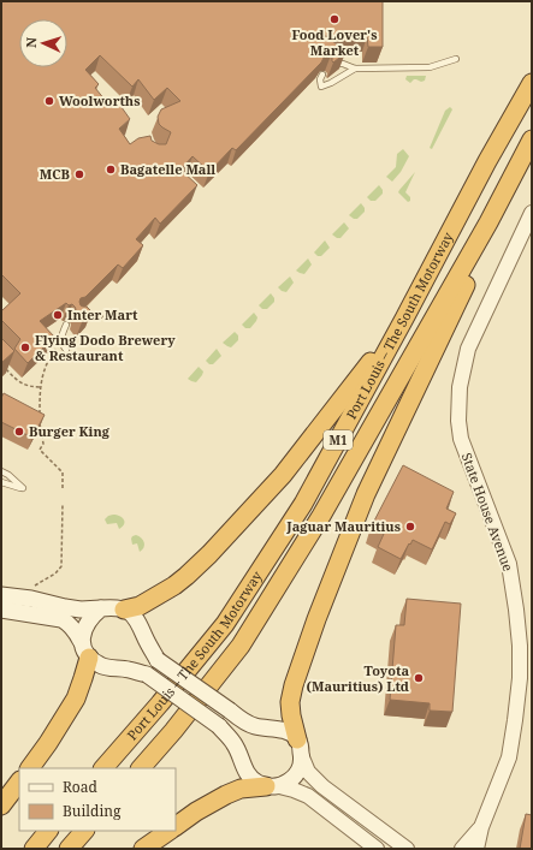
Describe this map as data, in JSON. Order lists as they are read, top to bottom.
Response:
{
  "streets": {
    "highway": ["Port Louis – The South Motorway", "M1"],
    "street": ["State House Avenue"]
  },
  "places": [
    "Food Lover's Market",
    "Woolworths",
    "Bagatelle Mall",
    "MCB",
    "Inter Mart",
    "Flying Dodo Brewery & Restaurant",
    "Burger King",
    "Jaguar Mauritius",
    "Toyota (Mauritius) Ltd"
  ],
  "legend": ["Road", "Building"],
  "north": "left"
}
